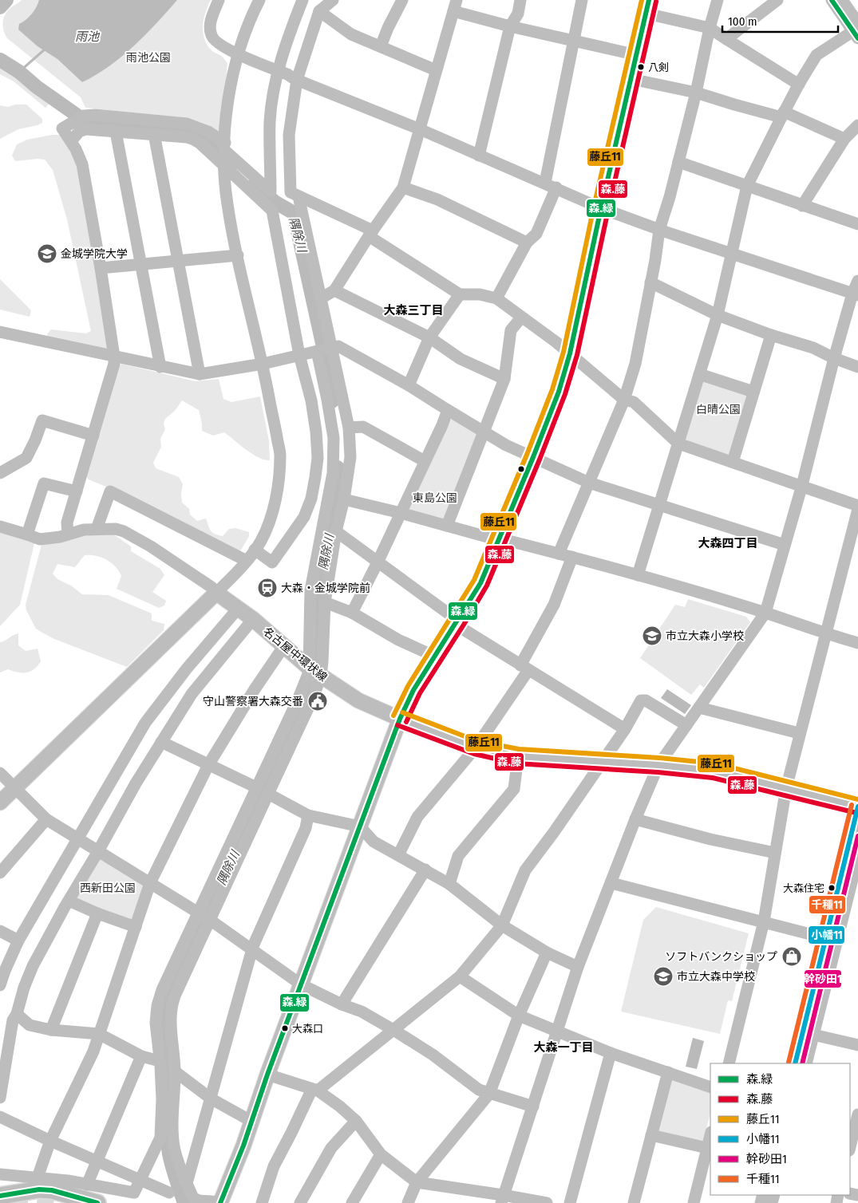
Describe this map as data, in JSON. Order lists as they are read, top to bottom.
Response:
{
  "streets": {
    "main road": ["名古屋中環状線"]
  },
  "districts": ["大森三丁目", "大森四丁目", "大森一丁目"],
  "water": ["雨池", "隅除川"],
  "parks": [
    "雨池公園",
    "白晴公園",
    "東島公園",
    "西新田公園"
  ],
  "places": {
    "other": ["八剣", "大森住宅", "大森口"],
    "school or university": ["金城学院大学", "市立大森小学校", "市立大森中学校"],
    "station": ["大森・金城学院前"],
    "public building": ["守山警察署大森交番"],
    "shop": ["ソフトバンクショップ"]
  },
  "lines": [
    "transit line 森.緑",
    "transit line 藤丘11",
    "transit line 森.藤",
    "transit line 千種11",
    "transit line 小幡11",
    "transit line 幹砂田1"
  ],
  "legend": [
    "森.緑",
    "森.藤",
    "藤丘11",
    "小幡11",
    "幹砂田1",
    "千種11"
  ],
  "scale_bar": "100 m"
}
